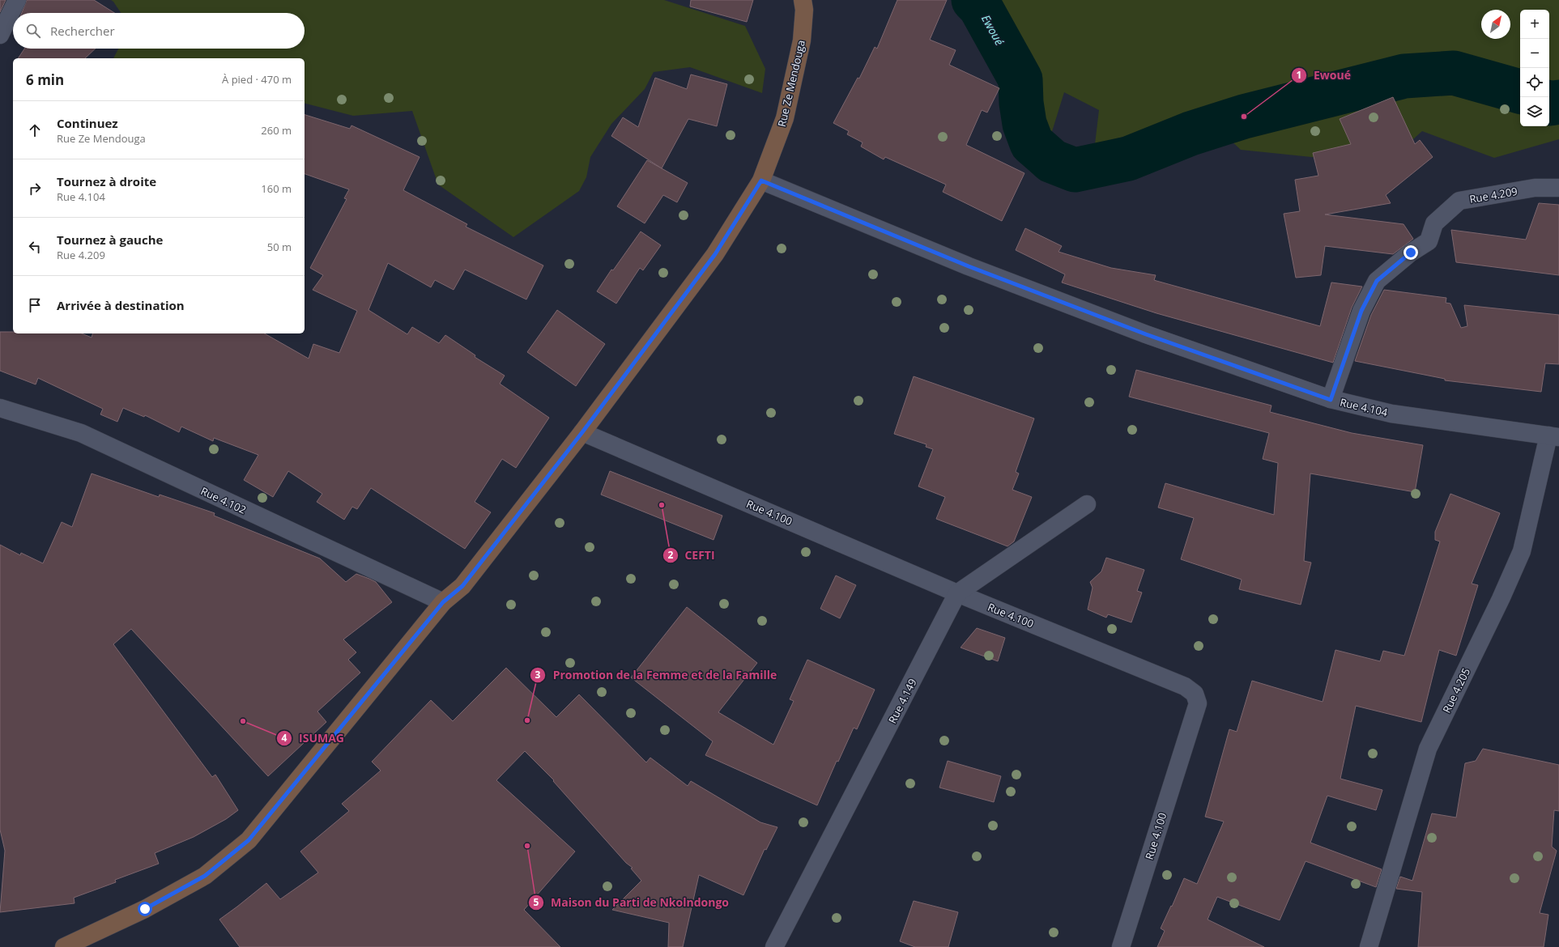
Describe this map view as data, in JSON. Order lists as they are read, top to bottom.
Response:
{
  "streets": {
    "main road": ["Rue Ze Mendouga"],
    "street": [
      "Rue 4.209",
      "Rue 4.104",
      "Rue 4.102",
      "Rue 4.100",
      "Rue 4.205",
      "Rue 4.149"
    ]
  },
  "crossings": [
    ["Rue Ze Mendouga", "Rue 4.104"],
    ["Rue Ze Mendouga", "Rue 4.102"],
    ["Rue Ze Mendouga", "Rue 4.100"],
    ["Rue 4.209", "Rue 4.104"],
    ["Rue 4.104", "Rue 4.205"],
    ["Rue 4.100", "Rue 4.149"]
  ],
  "water": ["Ewoué"],
  "places": [
    "Ewoué",
    "CEFTI",
    "Promotion de la Femme et de la Famille",
    "ISUMAG",
    "Maison du Parti de Nkolndongo"
  ],
  "north": "top right",
  "page": {
    "map_buttons": ["+", "−"],
    "search": "Rechercher",
    "heading": ["6 min", "À pied · 470 m"],
    "list": [
      ["Continuez", "Rue Ze Mendouga", "260 m"],
      ["Tournez à droite", "Rue 4.104", "160 m"],
      ["Tournez à gauche", "Rue 4.209", "50 m"],
      "Arrivée à destination"
    ]
  }
}
